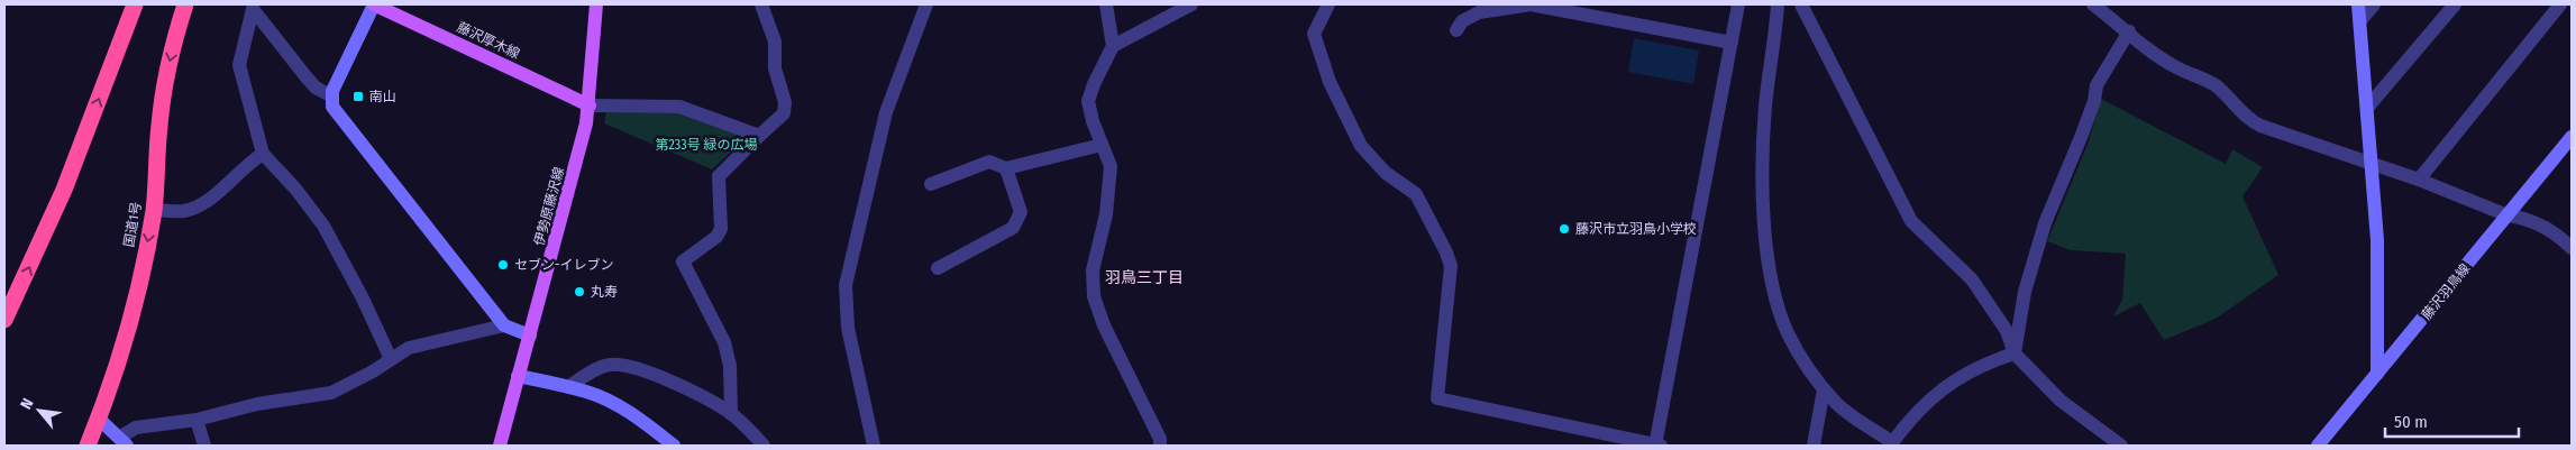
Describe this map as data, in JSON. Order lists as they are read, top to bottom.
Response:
{
  "streets": {
    "highway": ["国道1号"],
    "main road": ["藤沢厚木線", "伊勢原藤沢線"],
    "street": ["藤沢羽鳥線"]
  },
  "crossings": [
    ["藤沢厚木線", "伊勢原藤沢線"]
  ],
  "districts": ["羽鳥三丁目"],
  "parks": ["第233号 緑の広場"],
  "places": {
    "transit": ["南山"],
    "other": ["藤沢市立羽鳥小学校", "セブン-イレブン", "丸寿"]
  },
  "scale_bar": "50 m",
  "north": "top left"
}
